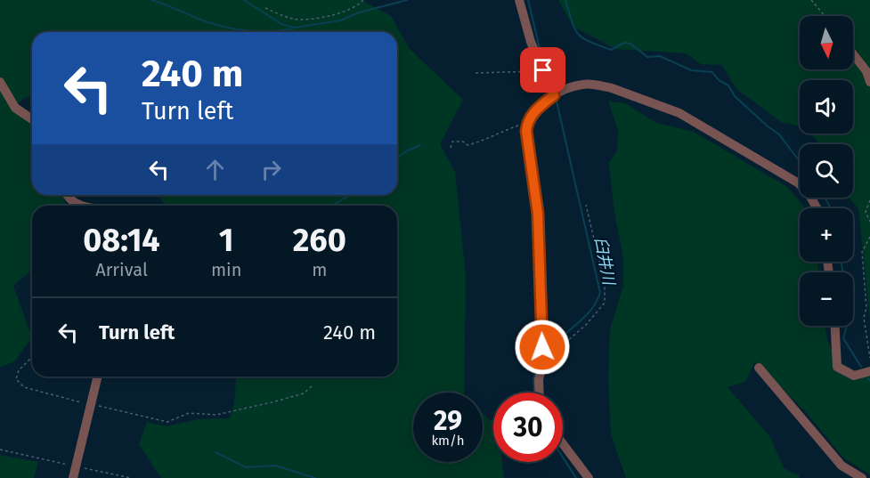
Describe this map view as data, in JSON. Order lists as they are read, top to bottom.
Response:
{
  "water": ["臼井川"],
  "north": "bottom",
  "page": {
    "map_buttons": ["+", "−"],
    "turn": ["240 m", "Turn left"],
    "eta": [
      "08:14",
      "Arrival",
      "1",
      "min",
      "260",
      "m"
    ],
    "list": [
      {
        "name": "Turn left",
        "value": "240 m"
      }
    ],
    "speed": "29 km/h",
    "limit": "30"
  }
}
